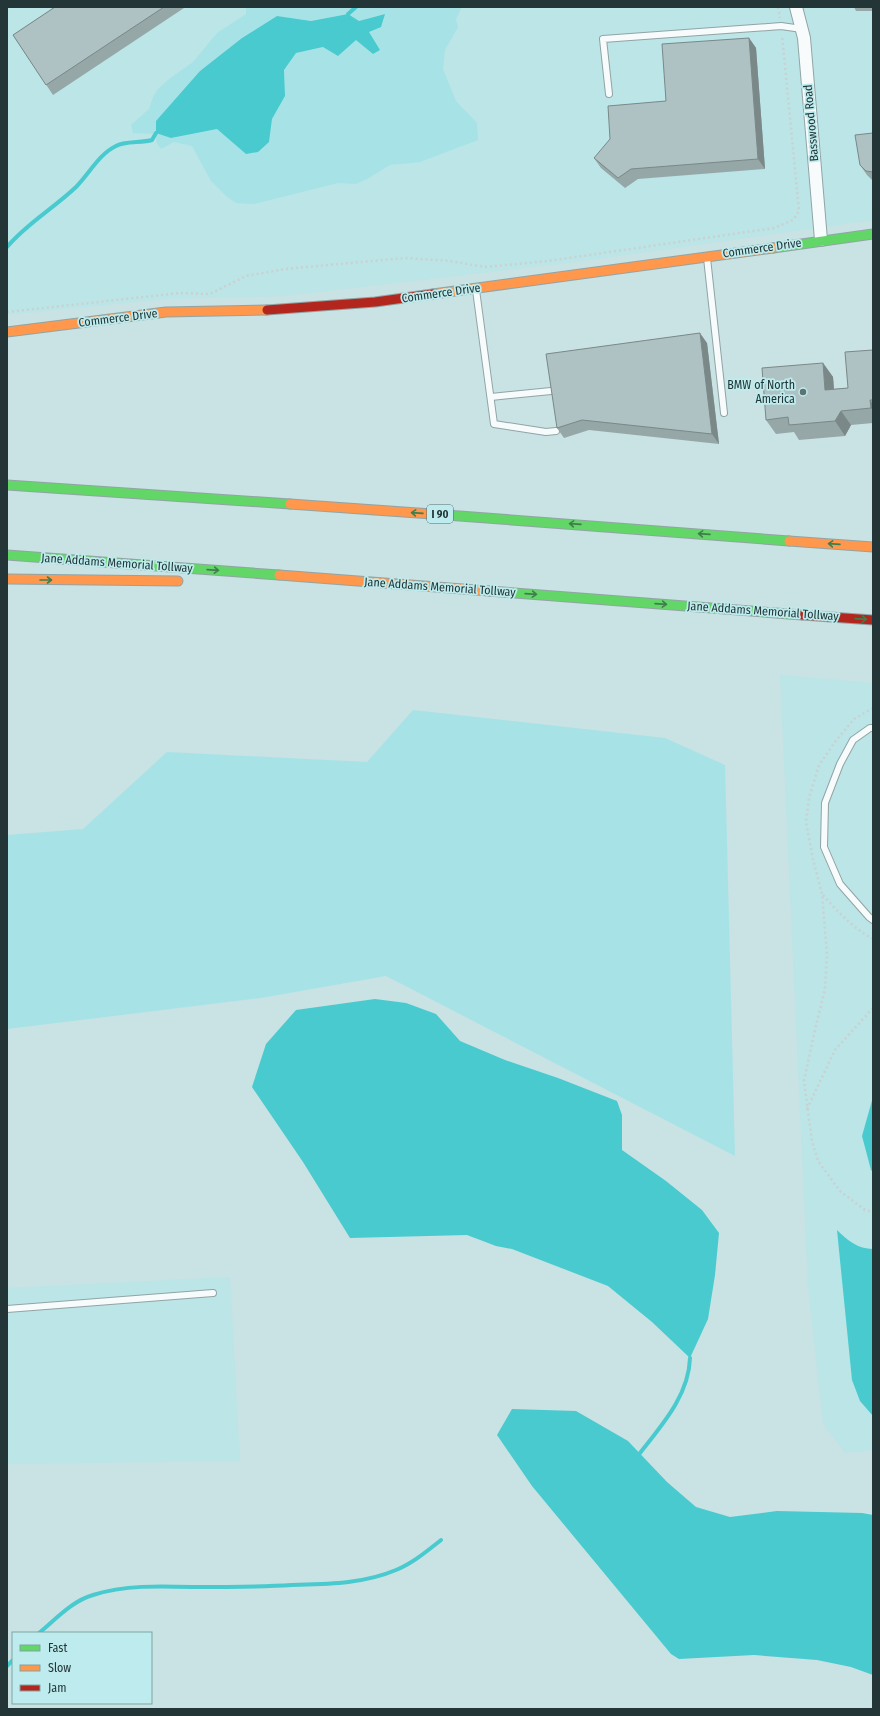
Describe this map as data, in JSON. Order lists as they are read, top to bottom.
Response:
{
  "streets": {
    "main road": ["Commerce Drive", "I 90", "Jane Addams Memorial Tollway"],
    "street": ["Basswood Road"]
  },
  "crossings": [
    ["Basswood Road", "Commerce Drive"]
  ],
  "places": ["BMW of North America"],
  "legend": ["Fast", "Slow", "Jam"]
}
